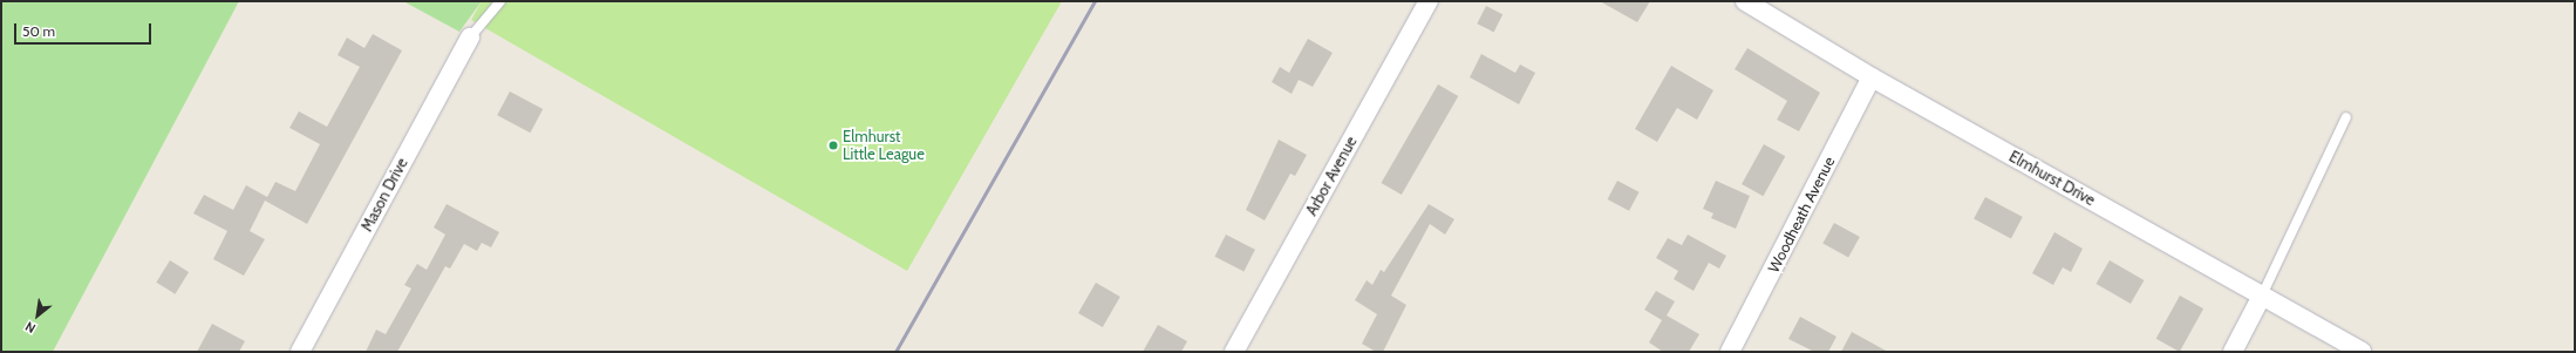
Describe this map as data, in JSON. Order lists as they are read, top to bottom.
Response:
{
  "streets": {
    "street": [
      "Arbor Avenue",
      "Elmhurst Drive",
      "Mason Drive",
      "Woodheath Avenue"
    ]
  },
  "crossings": [
    ["Elmhurst Drive", "Woodheath Avenue"]
  ],
  "places": ["Elmhurst Little League"],
  "scale_bar": "50 m",
  "north": "bottom left"
}
